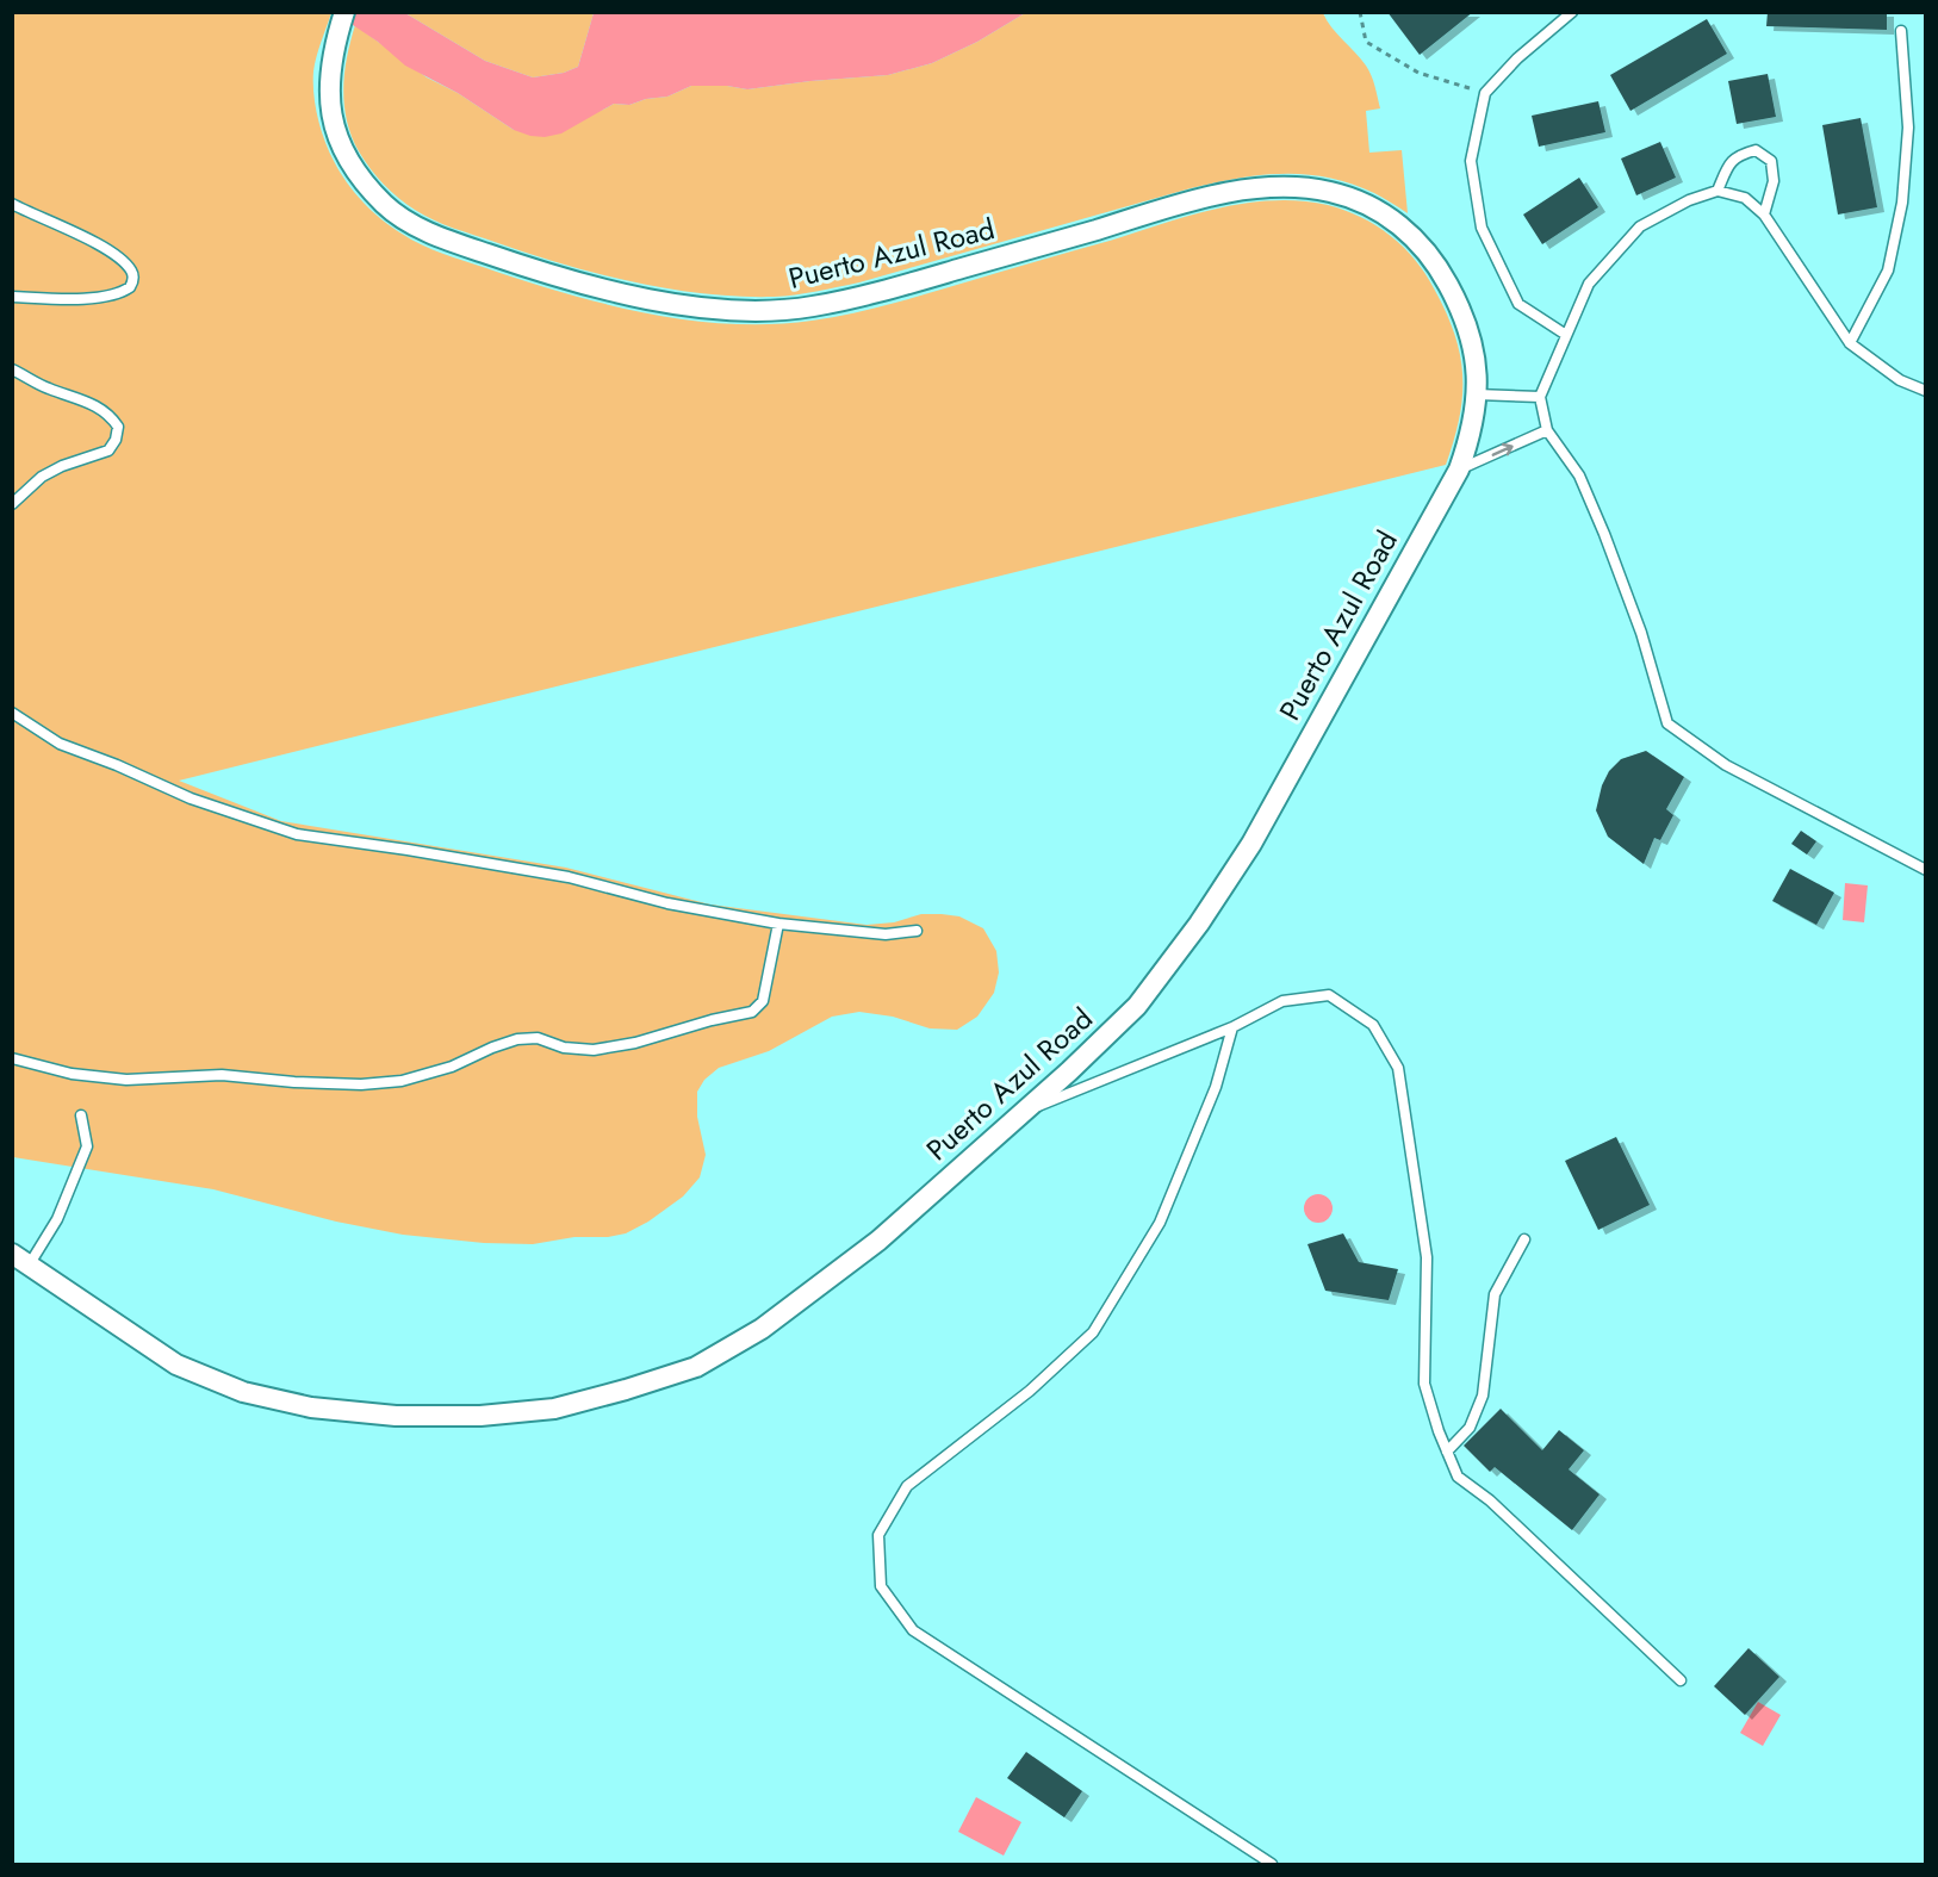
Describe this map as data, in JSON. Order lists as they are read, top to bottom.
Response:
{
  "streets": {
    "street": ["Puerto Azul Road"]
  }
}
